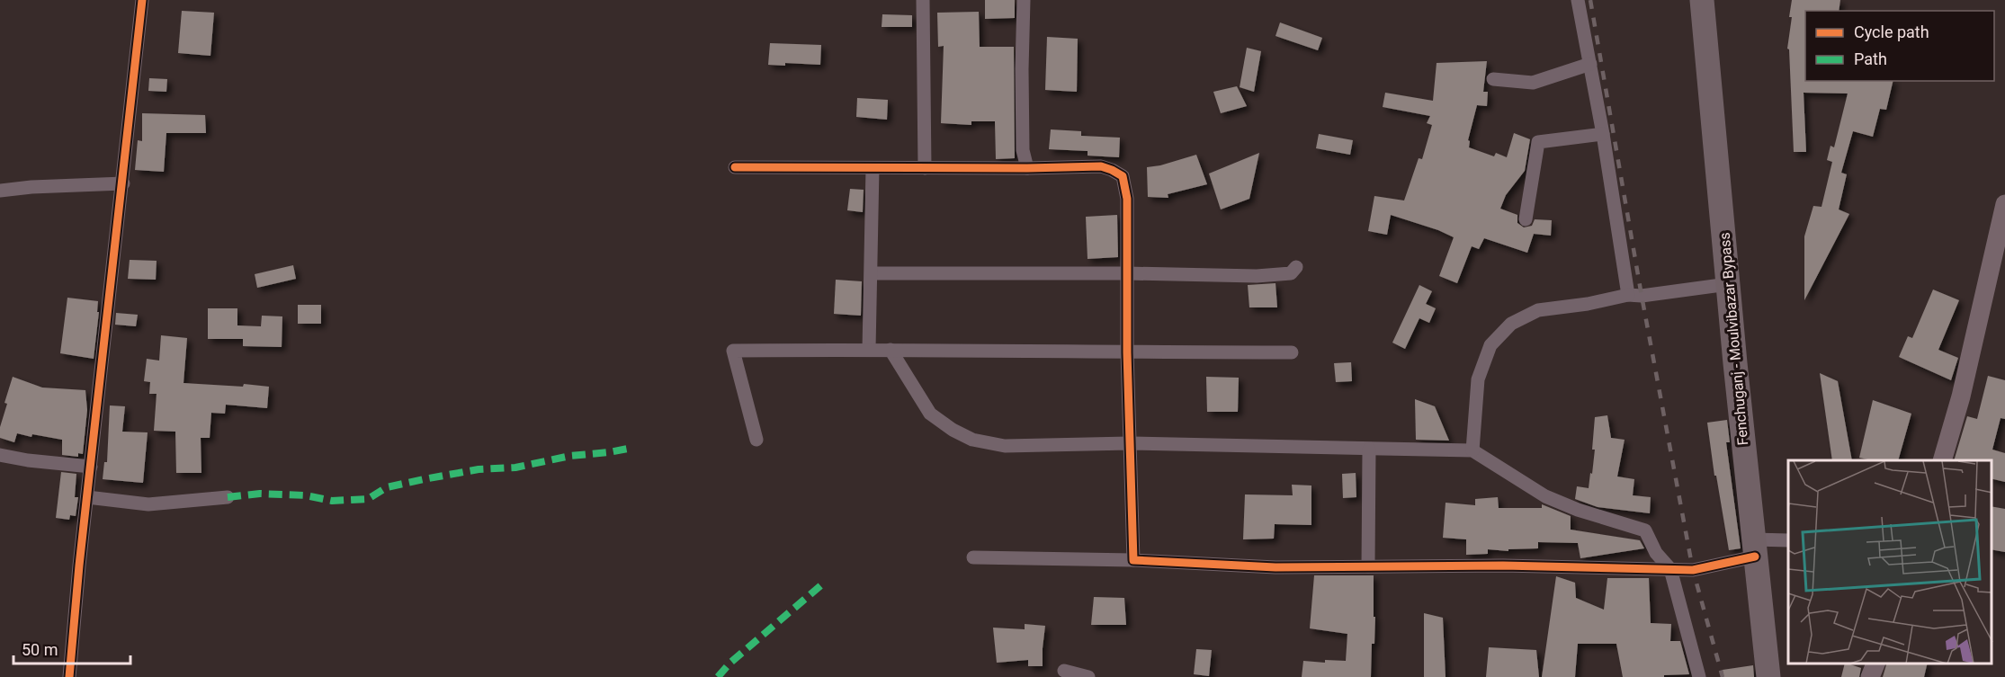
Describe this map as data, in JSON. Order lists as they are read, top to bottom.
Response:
{
  "streets": {
    "highway": ["Fenchuganj - Moulvibazar Bypass"]
  },
  "legend": ["Cycle path", "Path"],
  "scale_bar": "50 m"
}
